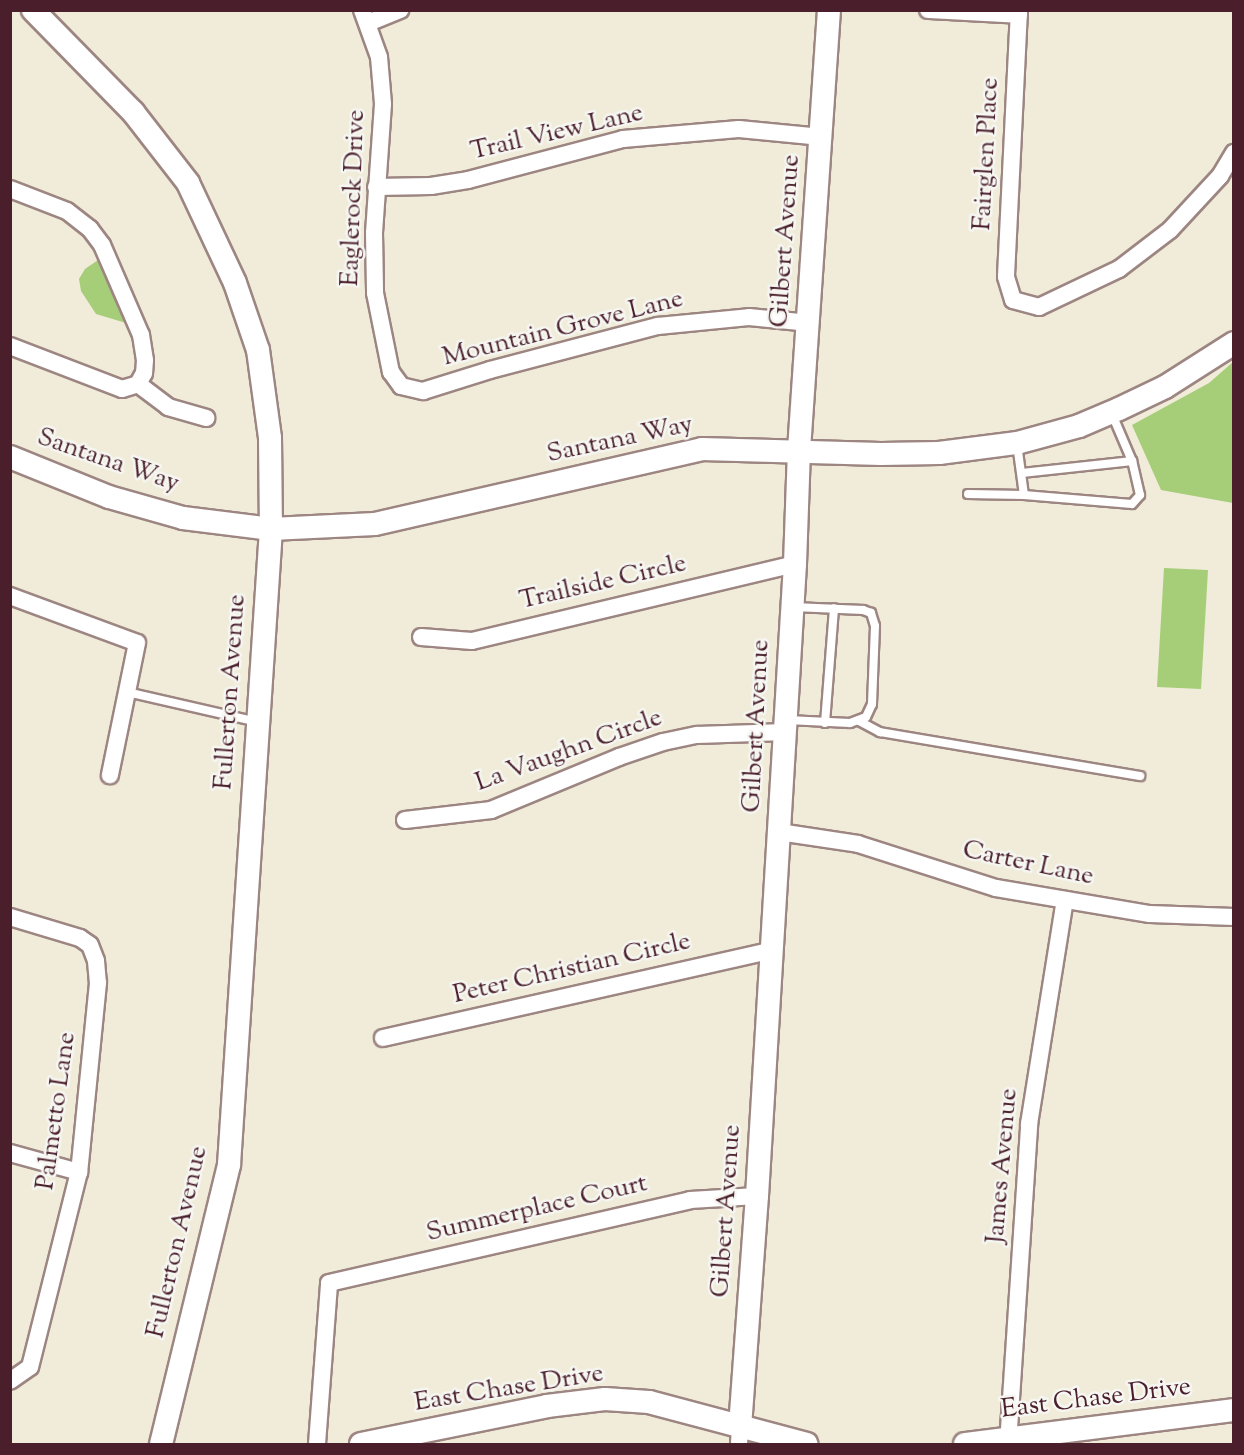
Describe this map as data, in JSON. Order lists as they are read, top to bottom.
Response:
{
  "streets": {
    "street": [
      "Trail View Lane",
      "Fairglen Place",
      "Eaglerock Drive",
      "Gilbert Avenue",
      "Mountain Grove Lane",
      "Santana Way",
      "Trailside Circle",
      "Fullerton Avenue",
      "La Vaughn Circle",
      "Carter Lane",
      "Peter Christian Circle",
      "Palmetto Lane",
      "James Avenue",
      "Summerplace Court",
      "East Chase Drive"
    ]
  },
  "crossings": [
    ["Trail View Lane", "Eaglerock Drive"],
    ["Trail View Lane", "Gilbert Avenue"],
    ["Eaglerock Drive", "Mountain Grove Lane"],
    ["Gilbert Avenue", "Mountain Grove Lane"],
    ["Gilbert Avenue", "Santana Way"],
    ["Gilbert Avenue", "Trailside Circle"],
    ["Gilbert Avenue", "La Vaughn Circle"],
    ["Gilbert Avenue", "Carter Lane"],
    ["Gilbert Avenue", "Peter Christian Circle"],
    ["Gilbert Avenue", "Summerplace Court"],
    ["Gilbert Avenue", "East Chase Drive"],
    ["Santana Way", "Fullerton Avenue"],
    ["Carter Lane", "James Avenue"],
    ["James Avenue", "East Chase Drive"]
  ]
}
